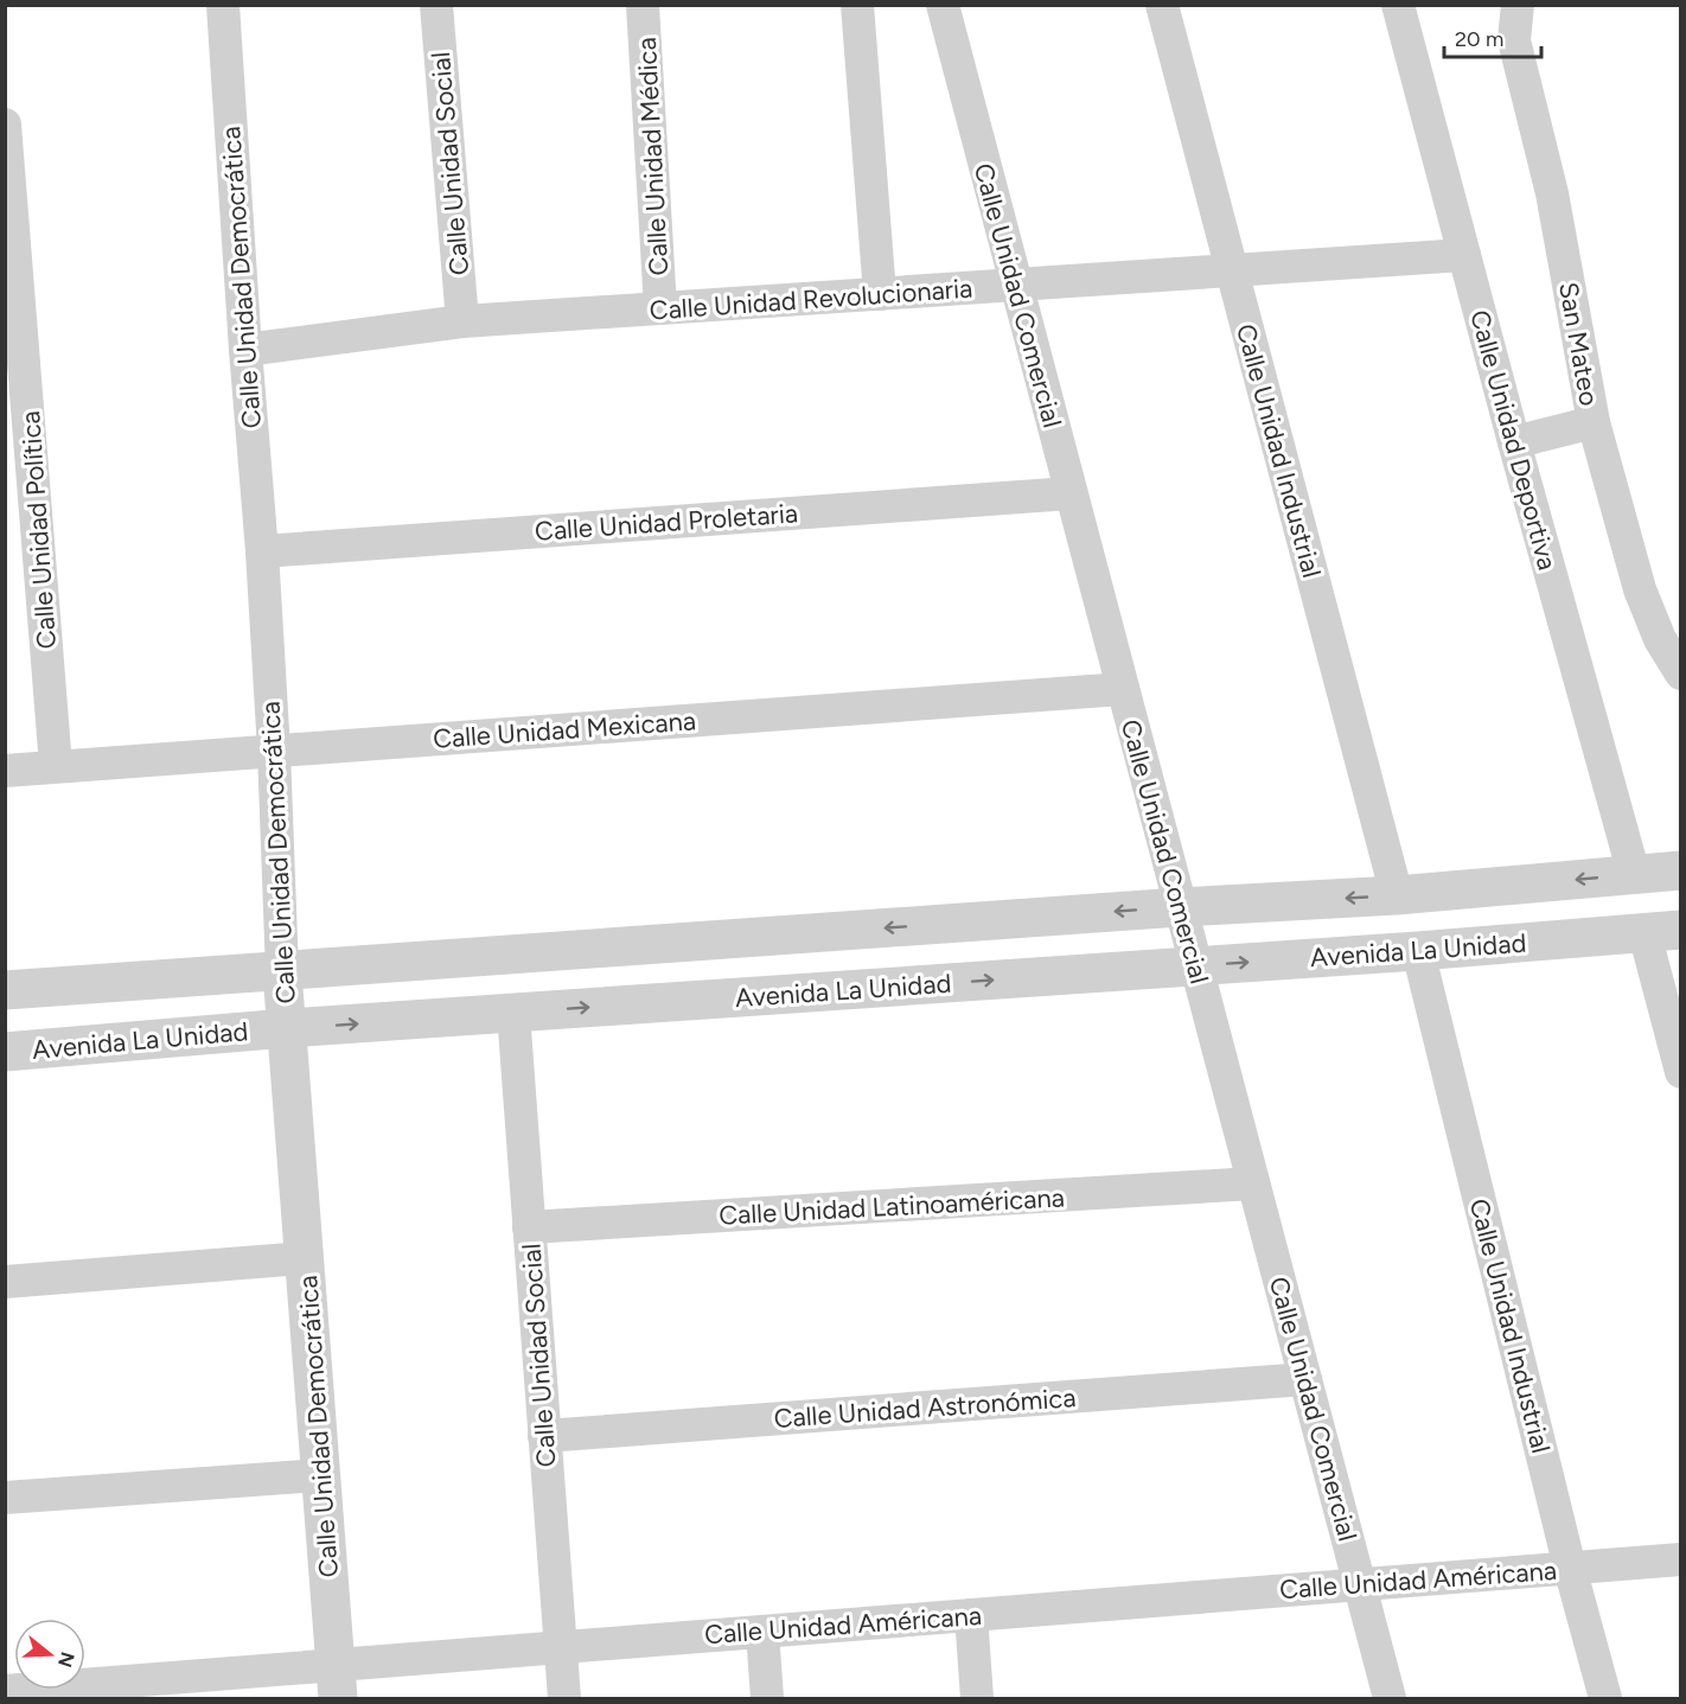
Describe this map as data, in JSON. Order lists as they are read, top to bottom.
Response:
{
  "streets": {
    "street": [
      "Calle Unidad Médica",
      "Calle Unidad Social",
      "Calle Unidad Democrática",
      "Calle Unidad Comercial",
      "Calle Unidad Revolucionaria",
      "San Mateo",
      "Calle Unidad Deportiva",
      "Calle Unidad Industrial",
      "Calle Unidad Proletaria",
      "Calle Unidad Política",
      "Calle Unidad Mexicana",
      "Avenida La Unidad",
      "Calle Unidad Latinoaméricana",
      "Calle Unidad Astronómica",
      "Calle Unidad Américana"
    ]
  },
  "crossings": [
    ["Calle Unidad Médica", "Calle Unidad Revolucionaria"],
    ["Calle Unidad Social", "Calle Unidad Revolucionaria"],
    ["Calle Unidad Social", "Avenida La Unidad"],
    ["Calle Unidad Social", "Calle Unidad Latinoaméricana"],
    ["Calle Unidad Social", "Calle Unidad Astronómica"],
    ["Calle Unidad Social", "Calle Unidad Américana"],
    ["Calle Unidad Democrática", "Calle Unidad Revolucionaria"],
    ["Calle Unidad Democrática", "Calle Unidad Proletaria"],
    ["Calle Unidad Democrática", "Calle Unidad Mexicana"],
    ["Calle Unidad Democrática", "Avenida La Unidad"],
    ["Calle Unidad Democrática", "Calle Unidad Américana"],
    ["Calle Unidad Comercial", "Calle Unidad Revolucionaria"],
    ["Calle Unidad Comercial", "Calle Unidad Proletaria"],
    ["Calle Unidad Comercial", "Calle Unidad Mexicana"],
    ["Calle Unidad Comercial", "Avenida La Unidad"],
    ["Calle Unidad Comercial", "Calle Unidad Latinoaméricana"],
    ["Calle Unidad Comercial", "Calle Unidad Astronómica"],
    ["Calle Unidad Comercial", "Calle Unidad Américana"],
    ["Calle Unidad Revolucionaria", "Calle Unidad Deportiva"],
    ["Calle Unidad Revolucionaria", "Calle Unidad Industrial"],
    ["Calle Unidad Industrial", "Avenida La Unidad"],
    ["Calle Unidad Industrial", "Calle Unidad Américana"],
    ["Calle Unidad Política", "Calle Unidad Mexicana"]
  ],
  "scale_bar": "20 m",
  "north": "right"
}
